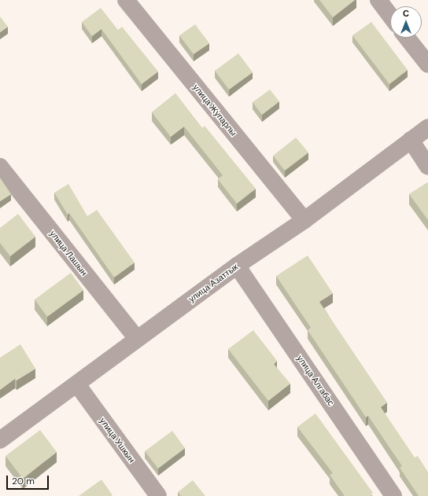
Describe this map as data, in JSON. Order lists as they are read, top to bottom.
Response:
{
  "streets": {
    "street": [
      "улица Жупарлы",
      "улица Лашын",
      "улица Азаттык",
      "улица Алгабас",
      "улица Ушкын"
    ]
  },
  "crossings": [
    ["улица Жупарлы", "улица Азаттык"],
    ["улица Лашын", "улица Азаттык"],
    ["улица Азаттык", "улица Алгабас"],
    ["улица Азаттык", "улица Ушкын"]
  ],
  "scale_bar": "20 m",
  "north": "top"
}
